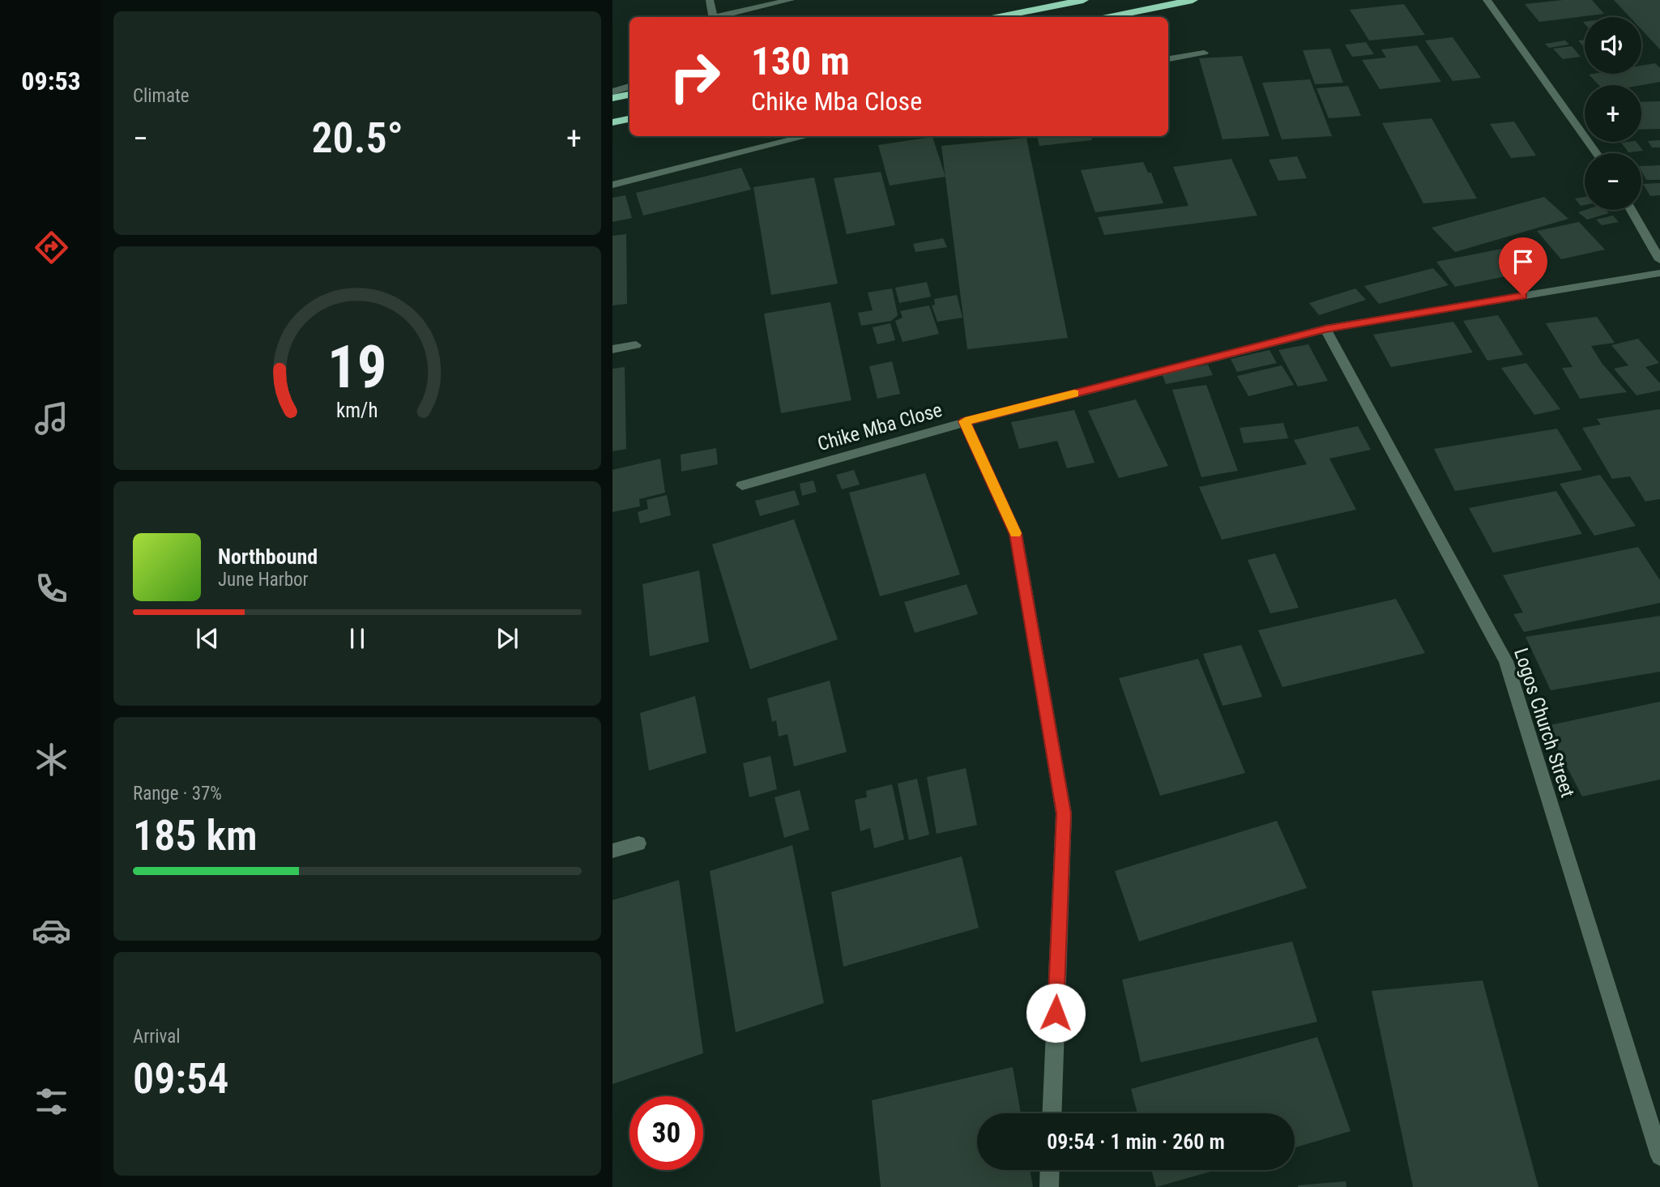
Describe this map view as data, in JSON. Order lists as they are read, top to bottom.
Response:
{
  "streets": {
    "street": ["Chike Mba Close", "Logos Church Street"]
  },
  "crossings": [
    ["Chike Mba Close", "Logos Church Street"]
  ],
  "page": {
    "tabs": "09:53",
    "tile": [
      "Climate",
      ["Range · 37%", "185 km"],
      ["Arrival", "09:54"]
    ],
    "map_buttons": ["+", "−"],
    "turn": ["130 m", "Chike Mba Close"],
    "heat": ["−", "20.5°", "+"],
    "song": ["Northbound", "June Harbor"],
    "limit": "30",
    "trip": "09:54 · 1 min · 260 m",
    "gauge": ["19", "km/h"]
  }
}
